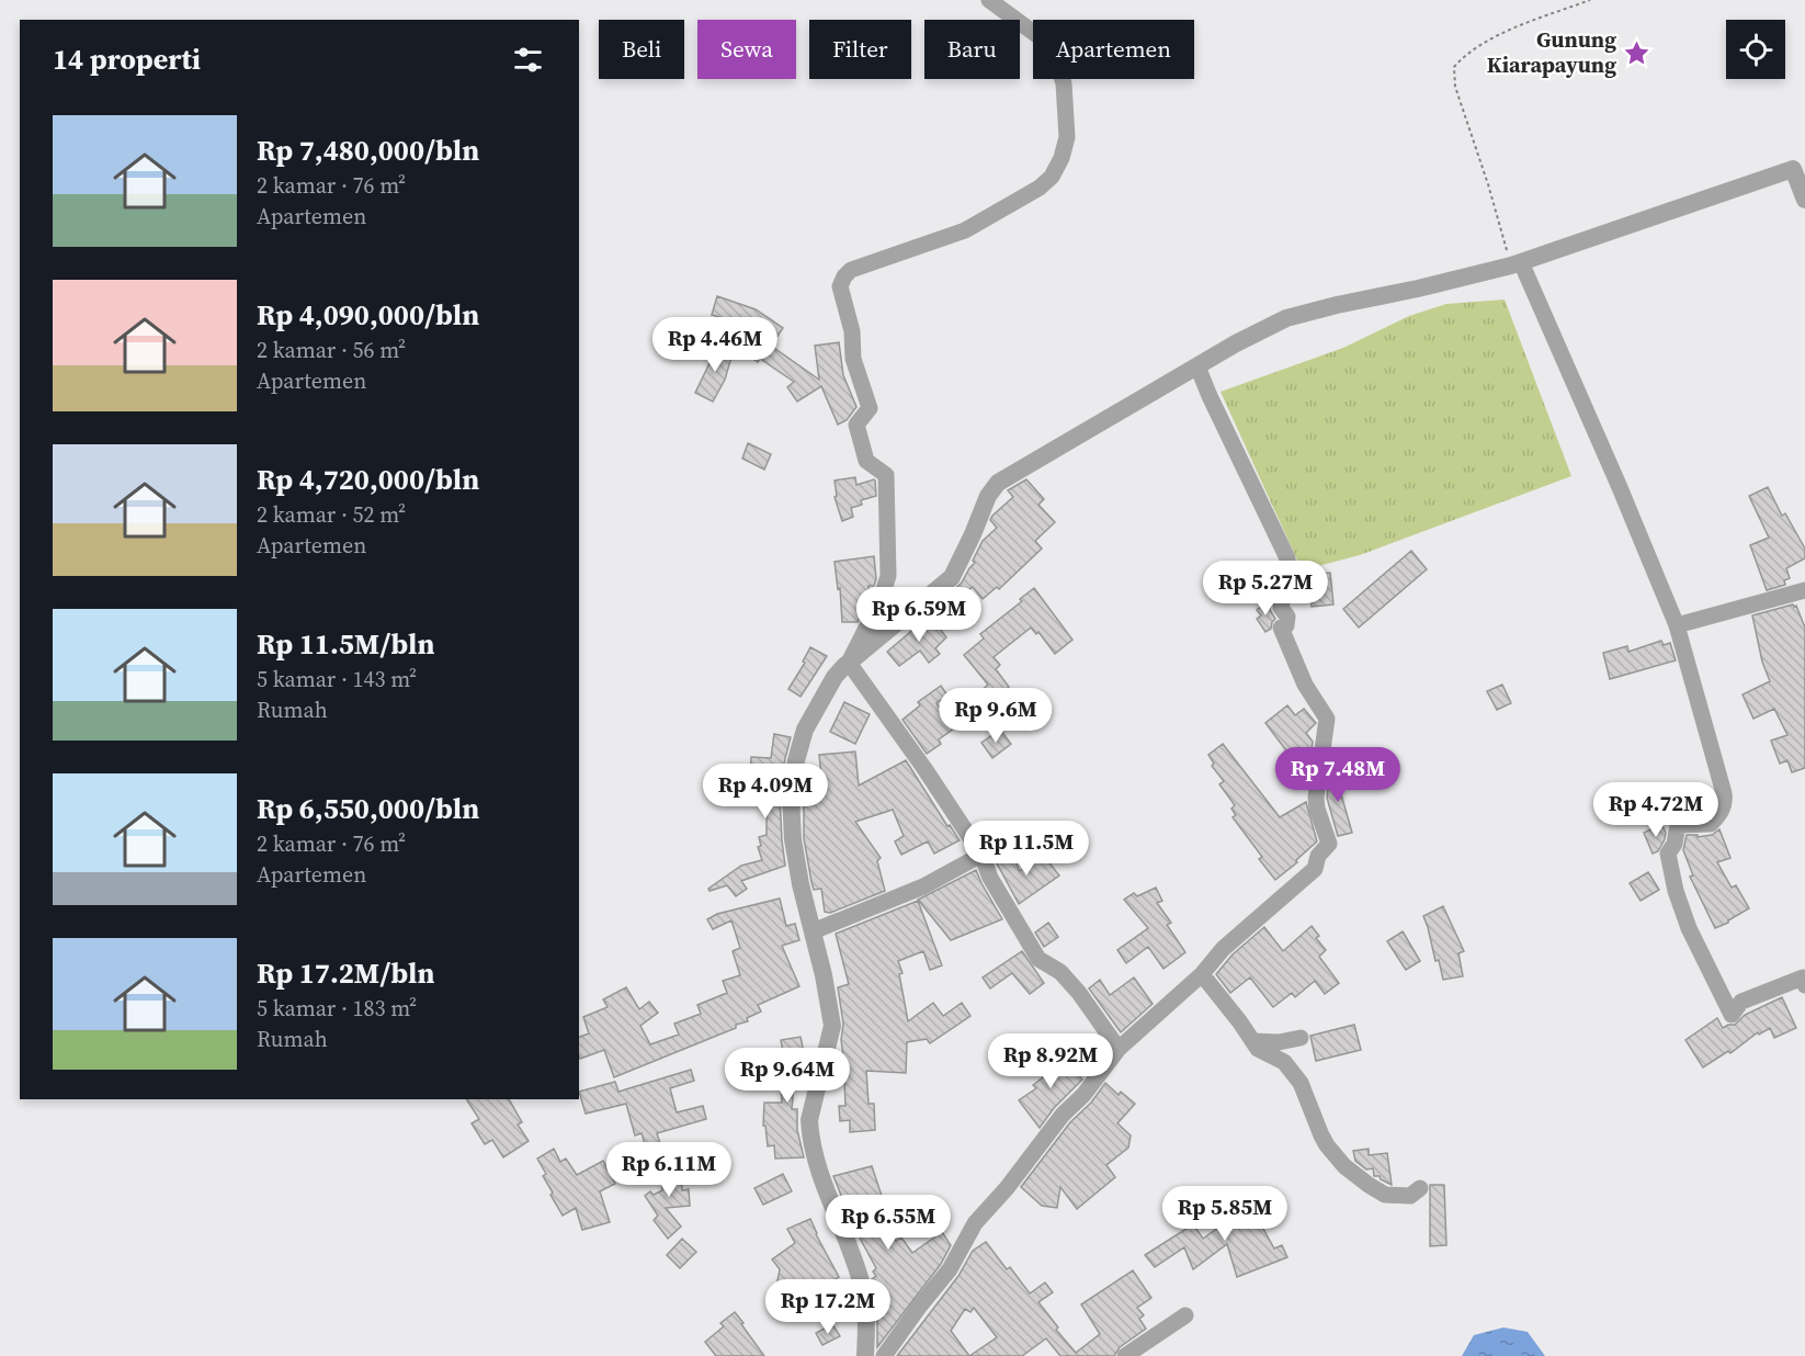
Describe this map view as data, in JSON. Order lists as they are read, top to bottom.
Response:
{
  "places": {
    "place": ["Gunung Kiarapayung"]
  },
  "page": {
    "chip": [
      "Beli",
      "Sewa",
      "Filter",
      "Baru",
      "Apartemen"
    ],
    "heading": "14 properti",
    "list": [
      {
        "name": "Rp 7,480,000/bln",
        "note": "2 kamar · 76 m² · Apartemen"
      },
      {
        "name": "Rp 4,090,000/bln",
        "note": "2 kamar · 56 m² · Apartemen"
      },
      {
        "name": "Rp 4,720,000/bln",
        "note": "2 kamar · 52 m² · Apartemen"
      },
      {
        "name": "Rp 11.5M/bln",
        "note": "5 kamar · 143 m² · Rumah"
      },
      {
        "name": "Rp 6,550,000/bln",
        "note": "2 kamar · 76 m² · Apartemen"
      },
      {
        "name": "Rp 17.2M/bln",
        "note": "5 kamar · 183 m² · Rumah"
      }
    ],
    "price": [
      "Rp 4.46M",
      "Rp 5.27M",
      "Rp 6.59M",
      "Rp 9.6M",
      "Rp 7.48M",
      "Rp 4.09M",
      "Rp 4.72M",
      "Rp 11.5M",
      "Rp 8.92M",
      "Rp 9.64M",
      "Rp 6.11M",
      "Rp 5.85M",
      "Rp 6.55M",
      "Rp 17.2M"
    ]
  }
}
